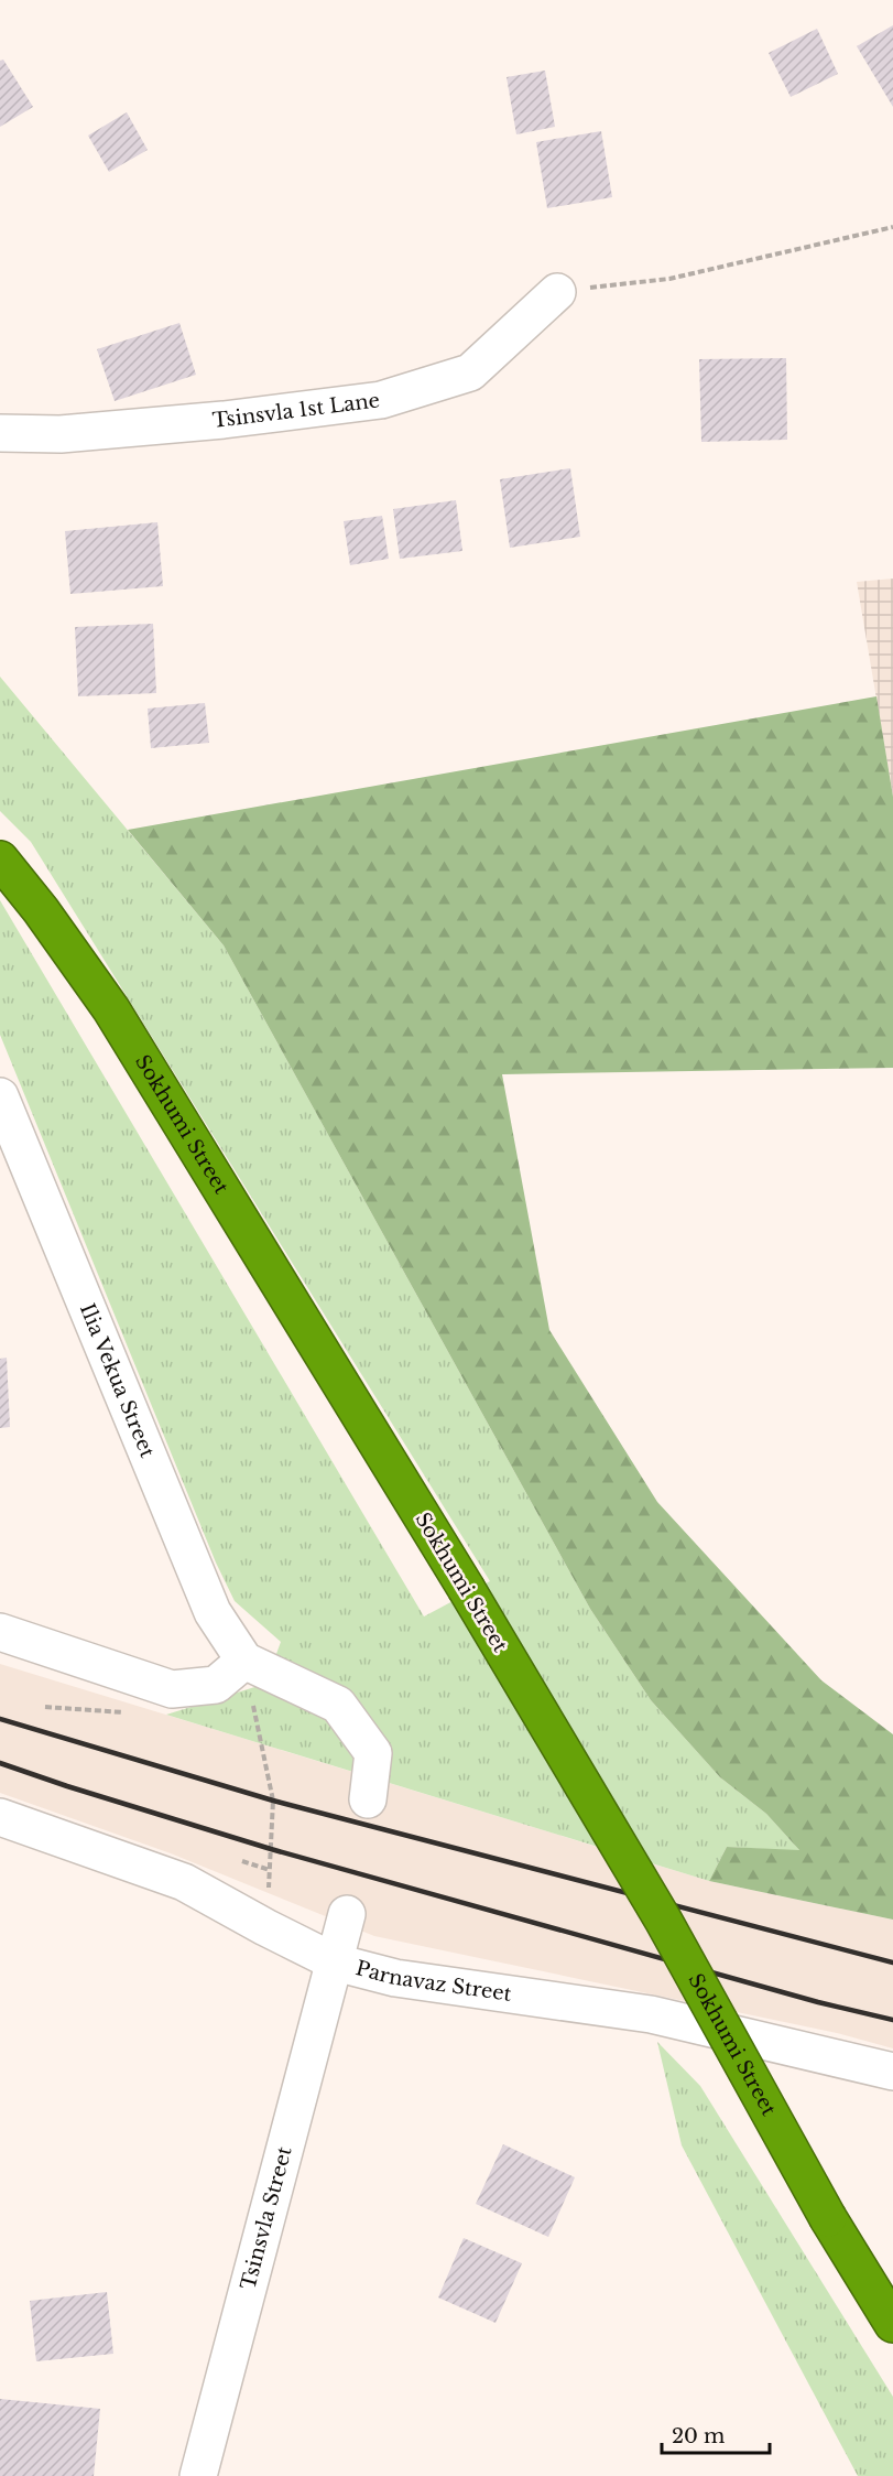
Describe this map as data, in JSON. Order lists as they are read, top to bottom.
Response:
{
  "streets": {
    "highway": ["Sokhumi Street"],
    "street": [
      "Tsinsvla 1st Lane",
      "Ilia Vekua Street",
      "Parnavaz Street",
      "Tsinsvla Street"
    ]
  },
  "crossings": [
    ["Parnavaz Street", "Tsinsvla Street"]
  ],
  "scale_bar": "20 m"
}
